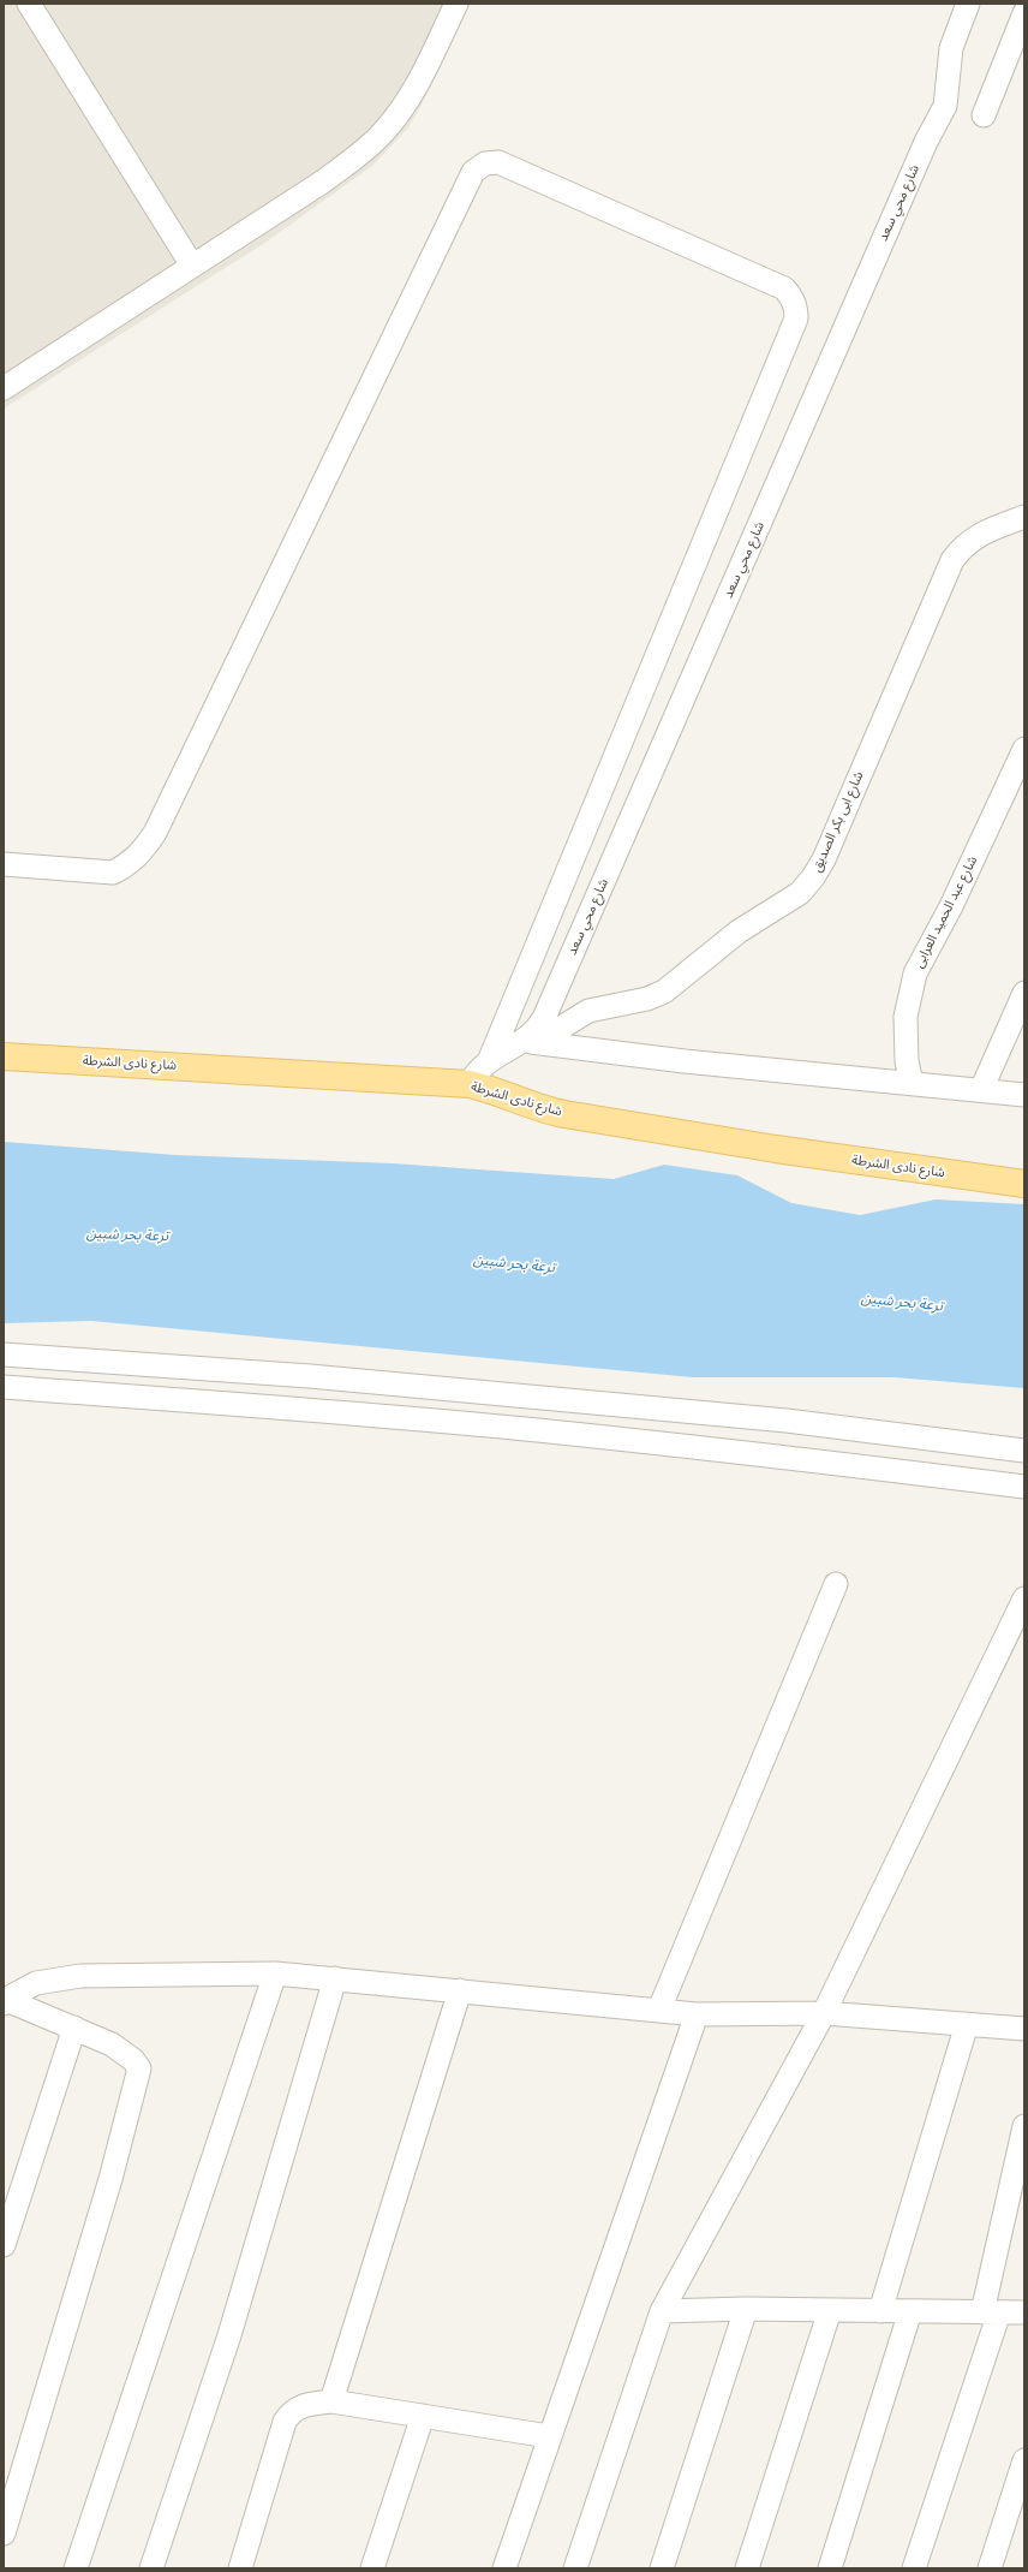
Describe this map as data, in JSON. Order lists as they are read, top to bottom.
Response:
{
  "streets": {
    "main road": ["شارع نادى الشرطة"],
    "street": ["شارع محي سعد", "شارع ابى بكر الصديق", "شارع عبد الحميد العرابى"]
  },
  "crossings": [
    ["شارع محي سعد", "شارع ابى بكر الصديق"],
    ["شارع محي سعد", "شارع نادى الشرطة"]
  ],
  "water": ["ترعة بحر شبين"]
}
